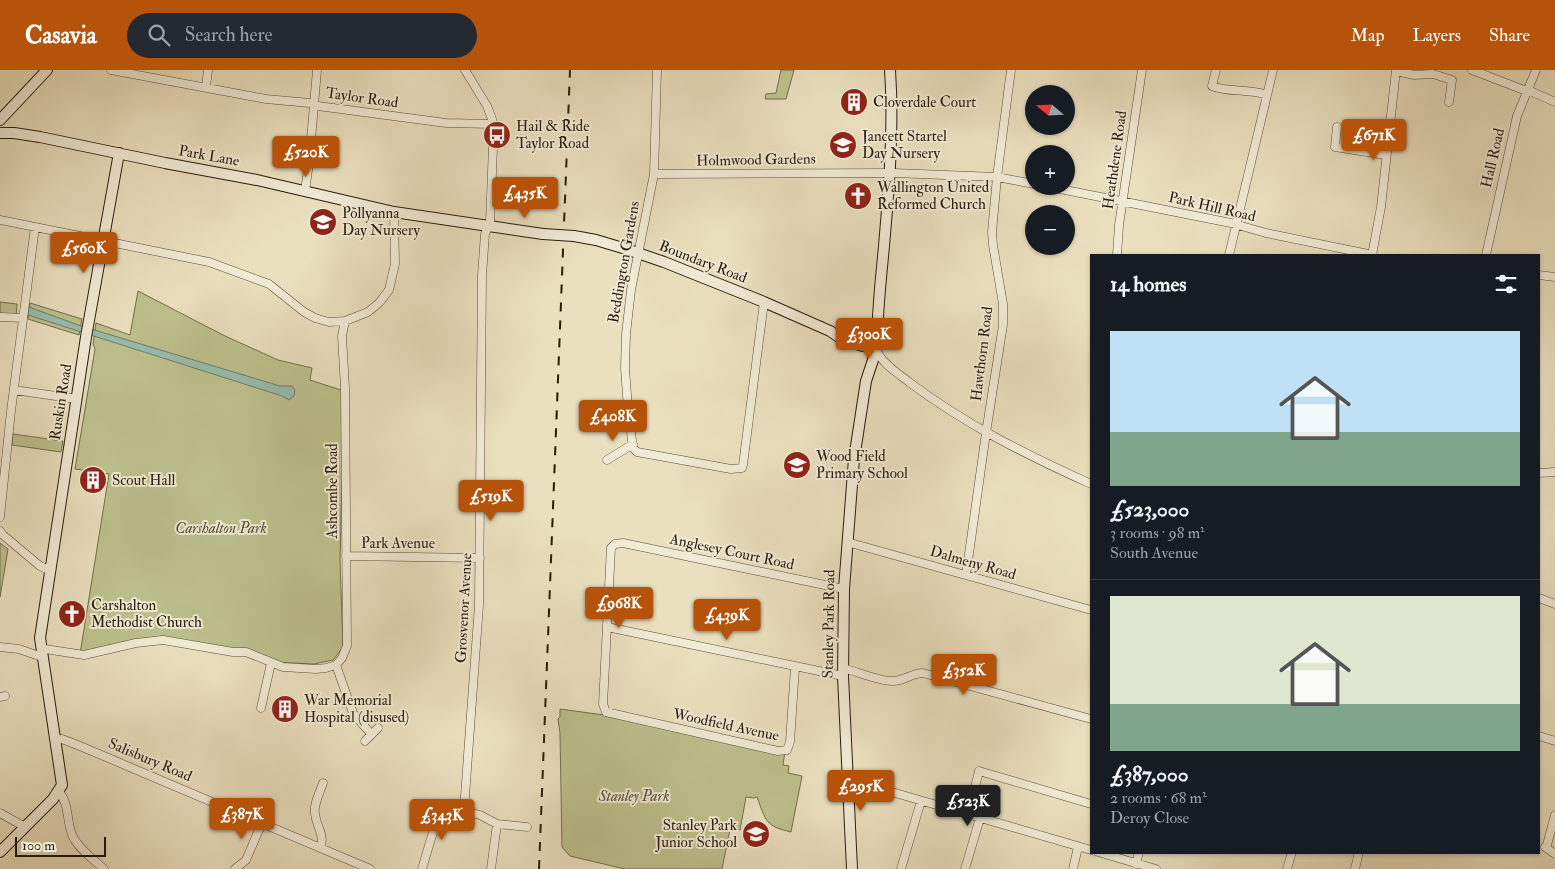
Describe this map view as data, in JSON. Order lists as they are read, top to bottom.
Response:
{
  "streets": {
    "main road": [
      "Park Lane",
      "Boundary Road",
      "Ruskin Road",
      "Stanley Park Road"
    ],
    "street": [
      "Taylor Road",
      "Hall Road",
      "Holmwood Gardens",
      "Heathdene Road",
      "Park Hill Road",
      "Beddington Gardens",
      "Hawthorn Road",
      "Ashcombe Road",
      "Park Avenue",
      "Anglesey Court Road",
      "Dalmeny Road",
      "Grosvenor Avenue",
      "Woodfield Avenue",
      "Salisbury Road"
    ]
  },
  "crossings": [
    ["Taylor Road", "Grosvenor Avenue"],
    ["Park Lane", "Boundary Road"],
    ["Park Lane", "Ruskin Road"],
    ["Park Lane", "Grosvenor Avenue"],
    ["Holmwood Gardens", "Beddington Gardens"],
    ["Holmwood Gardens", "Stanley Park Road"],
    ["Heathdene Road", "Park Hill Road"],
    ["Beddington Gardens", "Boundary Road"],
    ["Boundary Road", "Stanley Park Road"],
    ["Hawthorn Road", "Dalmeny Road"],
    ["Ruskin Road", "Salisbury Road"],
    ["Ashcombe Road", "Park Avenue"],
    ["Park Avenue", "Grosvenor Avenue"],
    ["Anglesey Court Road", "Stanley Park Road"],
    ["Anglesey Court Road", "Woodfield Avenue"],
    ["Dalmeny Road", "Stanley Park Road"]
  ],
  "parks": ["Carshalton Park", "Stanley Park"],
  "places": {
    "building": ["Cloverdale Court", "Scout Hall", "War Memorial Hospital (disused)"],
    "bus stop": ["Hail & Ride Taylor Road"],
    "school or university": [
      "Jancett Startel Day Nursery",
      "Pollyanna Day Nursery",
      "Wood Field Primary School",
      "Stanley Park Junior School"
    ],
    "church": ["Wallington United Reformed Church", "Carshalton Methodist Church"]
  },
  "scale_bar": "100 m",
  "north": "left",
  "page": {
    "header": "Casavia",
    "search": "Search here",
    "nav": ["Map", "Layers", "Share"],
    "map_buttons": ["+", "−"],
    "price": [
      "£671K",
      "£520K",
      "£435K",
      "£560K",
      "£300K",
      "£408K",
      "£519K",
      "£968K",
      "£439K",
      "£352K",
      "£295K",
      "£523K",
      "£387K",
      "£343K"
    ],
    "heading": "14 homes",
    "list": [
      {
        "name": "£523,000",
        "note": "3 rooms · 98 m² · South Avenue"
      },
      {
        "name": "£387,000",
        "note": "2 rooms · 68 m² · Deroy Close"
      }
    ],
    "scale": "100 m"
  }
}
